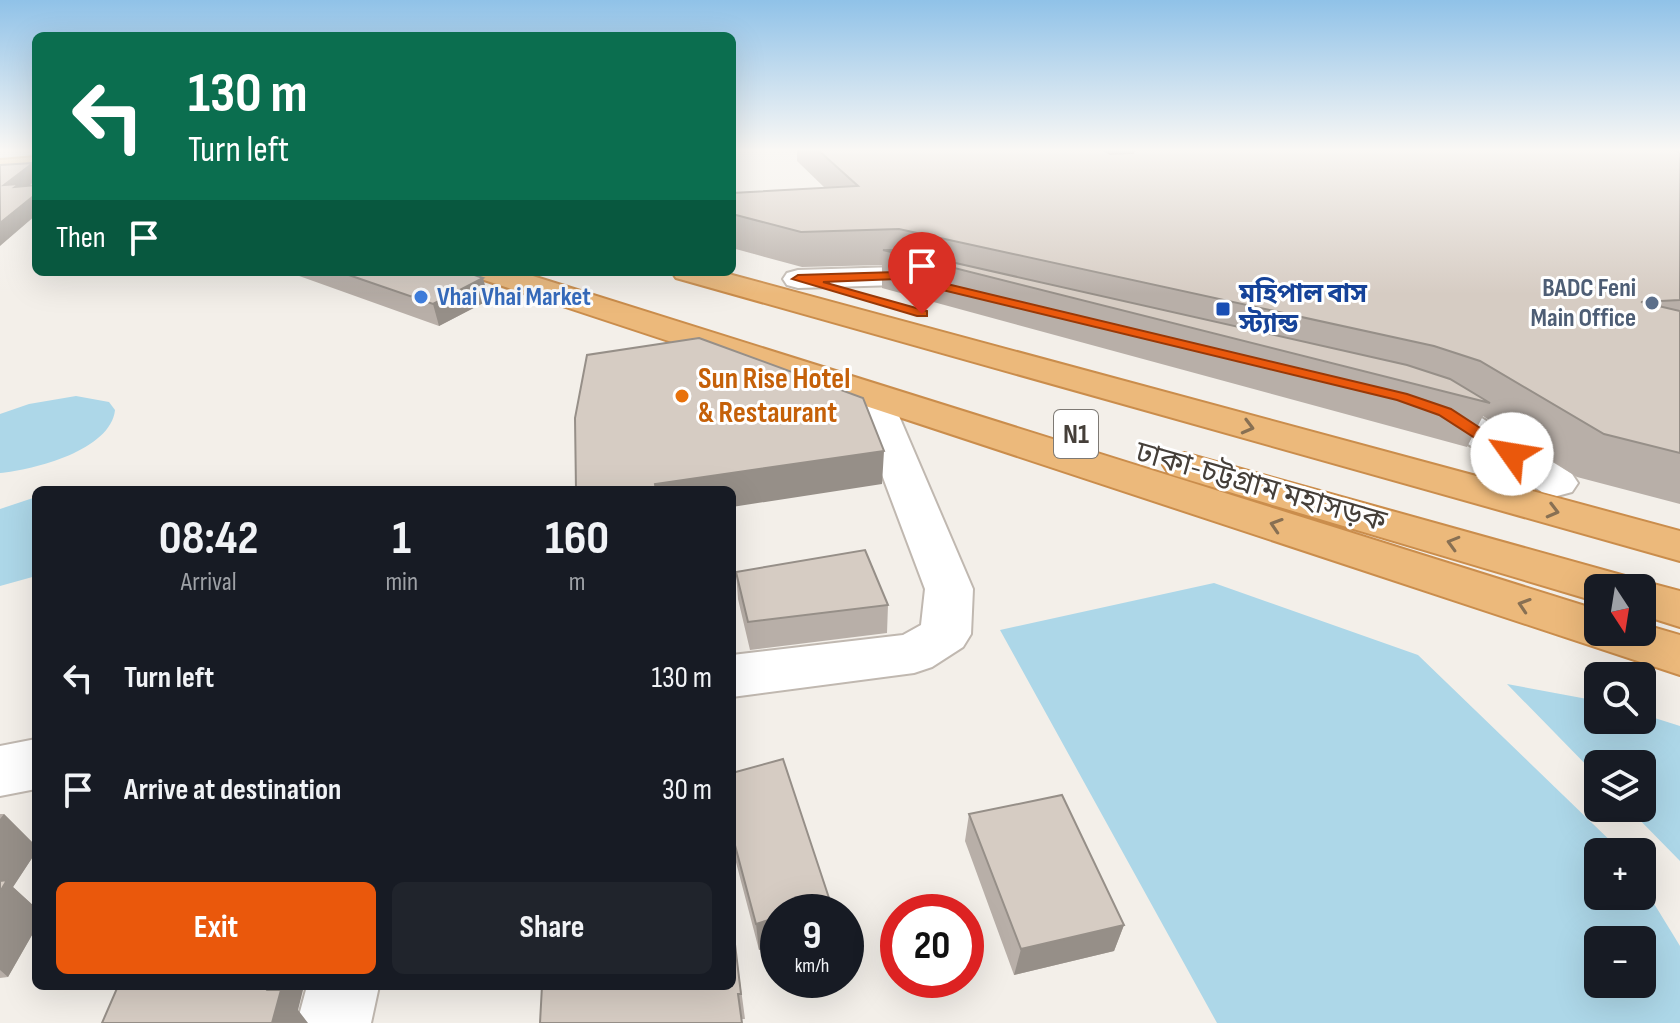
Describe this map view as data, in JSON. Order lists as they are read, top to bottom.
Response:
{
  "streets": {
    "highway": ["N1", "ঢাকা-চট্টগ্রাম মহাসড়ক"]
  },
  "places": {
    "other": ["Vhai Vhai Market", "BADC Feni Main Office", "Sun Rise Hotel & Restaurant"],
    "transit": ["মহিপাল বাস স্ট্যান্ড"]
  },
  "north": "bottom",
  "page": {
    "turn": ["130 m", "Turn left"],
    "then": "Then",
    "eta": [
      "08:42",
      "Arrival",
      "1",
      "min",
      "160",
      "m"
    ],
    "map_buttons": ["+", "−"],
    "list": [
      {
        "name": "Turn left",
        "value": "130 m"
      },
      {
        "name": "Arrive at destination",
        "value": "30 m"
      }
    ],
    "buttons": ["Exit", "Share"],
    "speed": "9 km/h",
    "limit": "20"
  }
}
